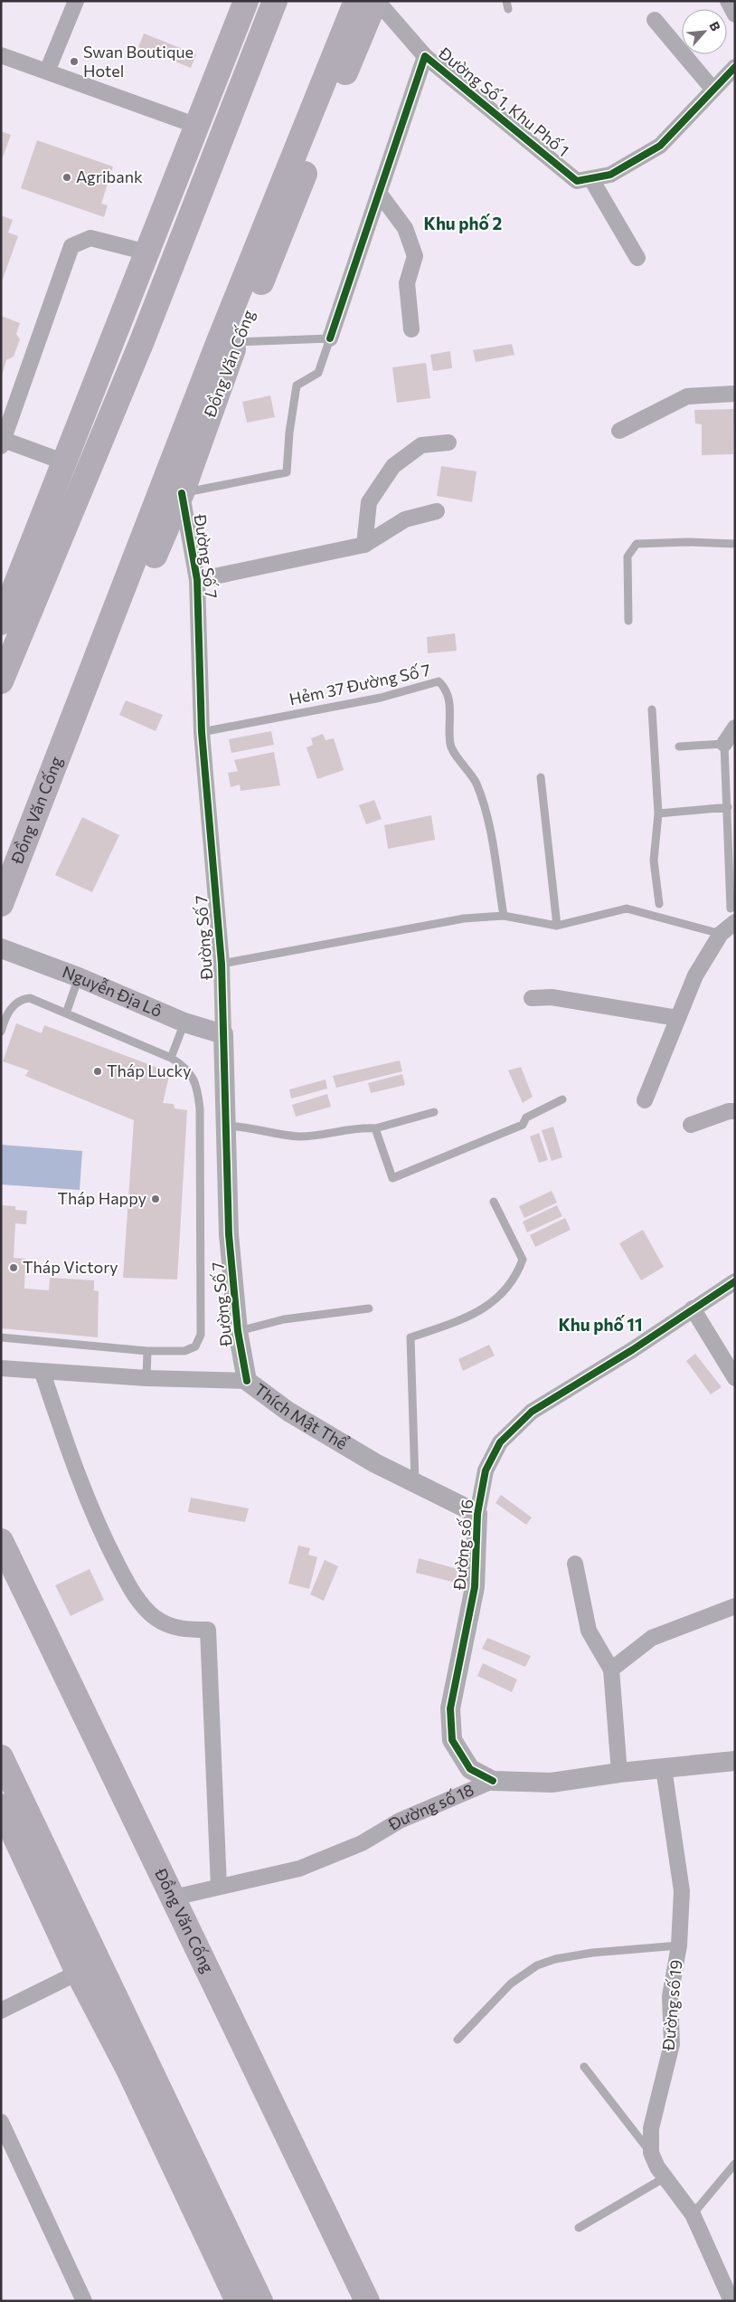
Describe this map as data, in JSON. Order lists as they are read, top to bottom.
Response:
{
  "streets": {
    "main road": ["Đồng Văn Cống"],
    "street": [
      "Đường Số 1, Khu Phố 1",
      "Đường Số 7",
      "Nguyễn Địa Lô",
      "Thích Mật Thể",
      "Đường số 16",
      "Đường số 18",
      "Đường số 19"
    ],
    "lane": ["Hẻm 37 Đường Số 7"]
  },
  "crossings": [
    ["Đường Số 1, Khu Phố 1", "Đồng Văn Cống"],
    ["Đồng Văn Cống", "Đường Số 7"],
    ["Đồng Văn Cống", "Đường số 18"],
    ["Đường Số 7", "Hẻm 37 Đường Số 7"],
    ["Đường Số 7", "Nguyễn Địa Lô"],
    ["Đường Số 7", "Thích Mật Thể"],
    ["Thích Mật Thể", "Đường số 16"],
    ["Đường số 16", "Đường số 18"],
    ["Đường số 18", "Đường số 19"]
  ],
  "districts": ["Khu phố 2", "Khu phố 11"],
  "places": [
    "Swan Boutique Hotel",
    "Agribank",
    "Tháp Lucky",
    "Tháp Happy",
    "Tháp Victory"
  ],
  "north": "top right"
}
